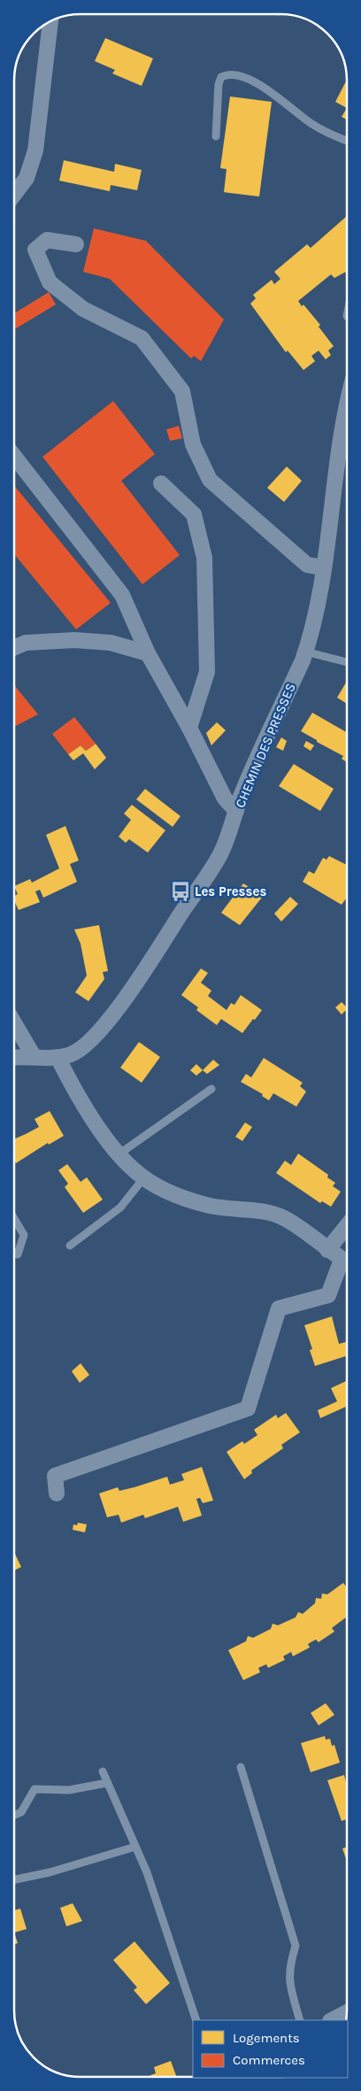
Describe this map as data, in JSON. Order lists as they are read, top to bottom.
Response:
{
  "streets": {
    "street": ["CHEMIN DES PRESSES"]
  },
  "places": {
    "bus stop": ["Les Presses"]
  },
  "legend": ["Logements", "Commerces"]
}
